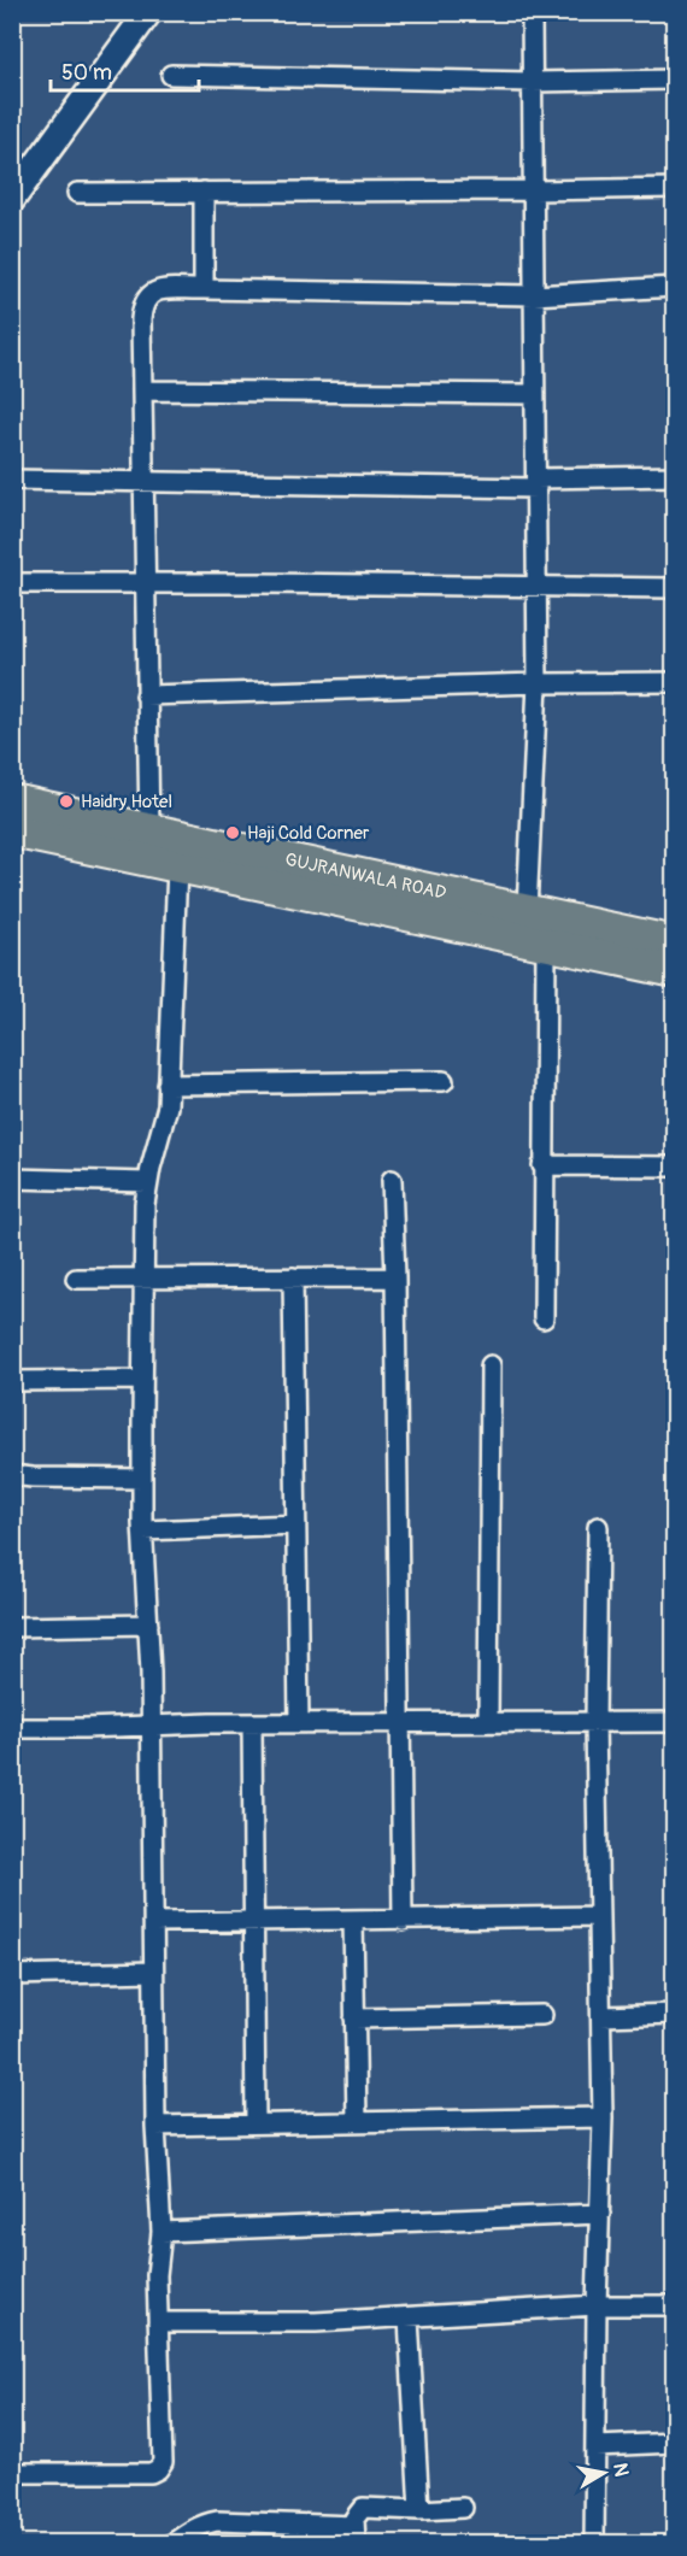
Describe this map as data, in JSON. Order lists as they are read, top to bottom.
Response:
{
  "streets": {
    "highway": ["GUJRANWALA ROAD"]
  },
  "places": ["Haidry Hotel", "Haji Cold Corner"],
  "scale_bar": "50 m",
  "north": "right"
}
